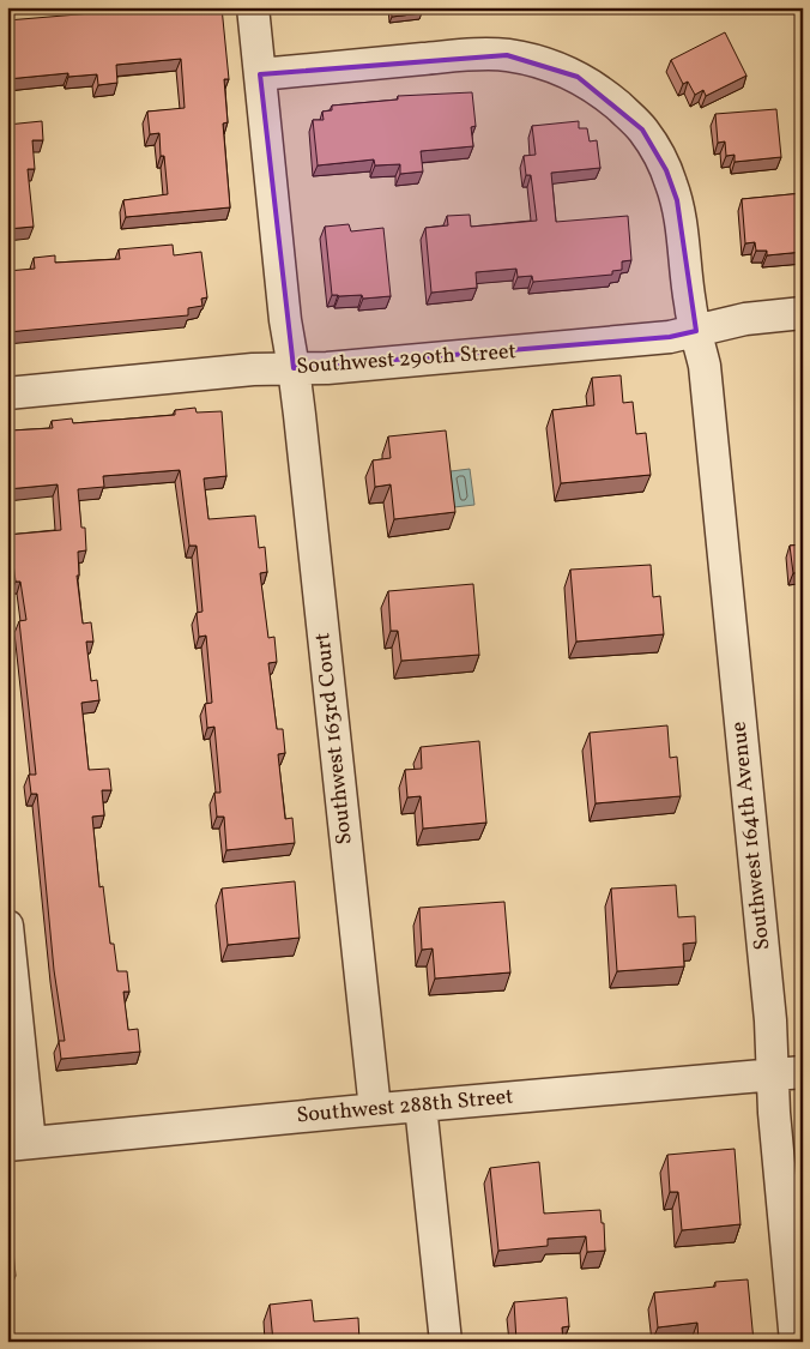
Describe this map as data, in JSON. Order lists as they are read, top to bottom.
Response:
{
  "streets": {
    "street": [
      "Southwest 290th Street",
      "Southwest 163rd Court",
      "Southwest 164th Avenue",
      "Southwest 288th Street"
    ]
  },
  "crossings": [
    ["Southwest 290th Street", "Southwest 163rd Court"],
    ["Southwest 290th Street", "Southwest 164th Avenue"],
    ["Southwest 163rd Court", "Southwest 164th Avenue"],
    ["Southwest 163rd Court", "Southwest 288th Street"],
    ["Southwest 164th Avenue", "Southwest 288th Street"]
  ]
}
